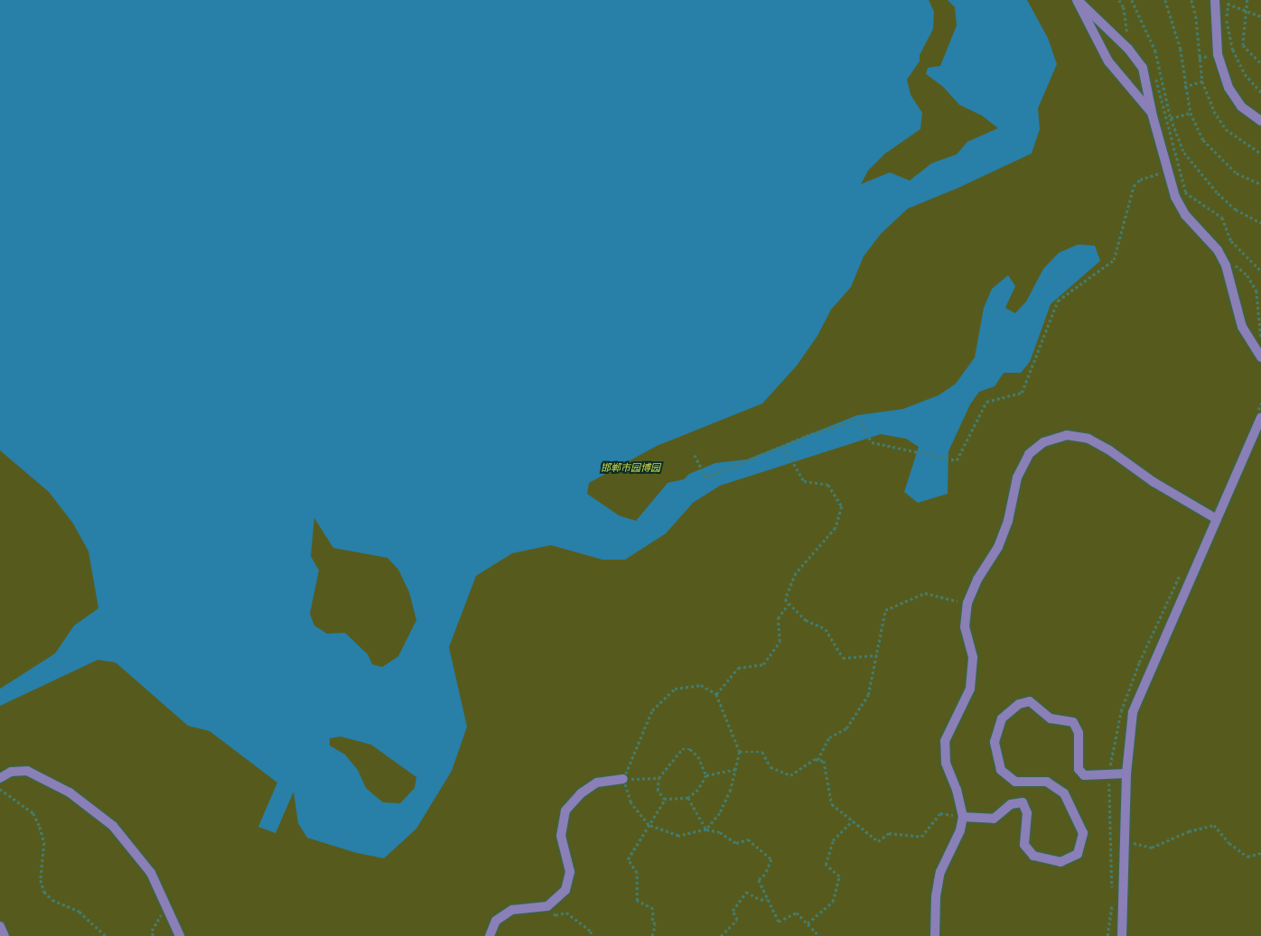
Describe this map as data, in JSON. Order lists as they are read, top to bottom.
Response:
{
  "parks": ["邯郸市园博园"]
}
